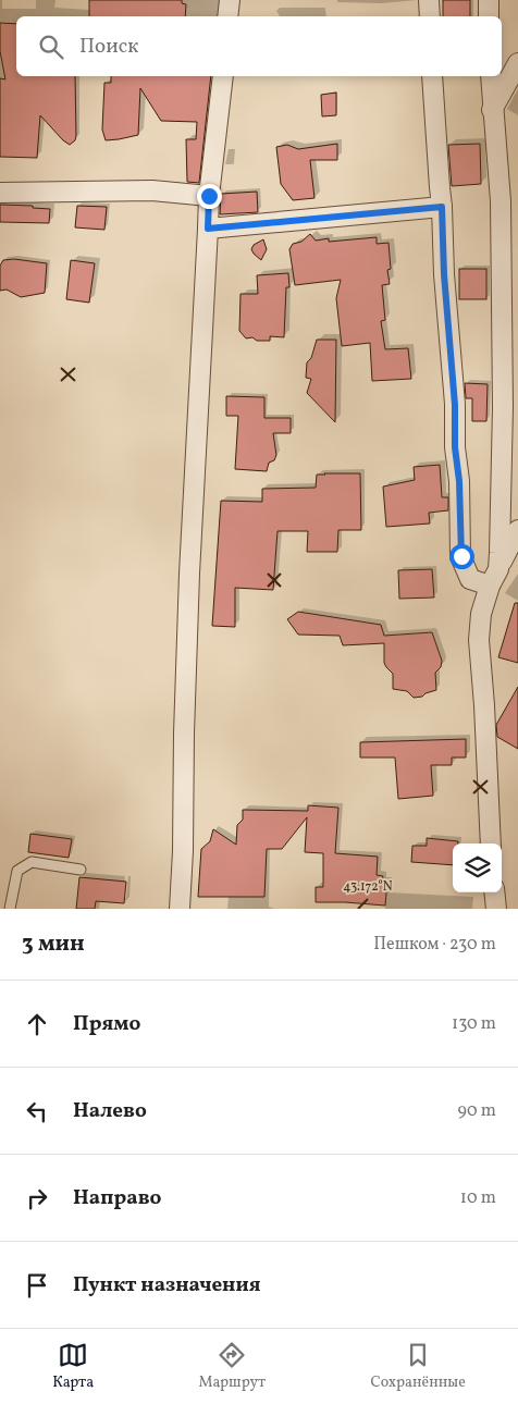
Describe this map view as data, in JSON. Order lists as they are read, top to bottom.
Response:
{
  "page": {
    "search": "Поиск",
    "heading": ["3 мин", "Пешком · 230 m"],
    "list": [
      ["Прямо", "130 m"],
      ["Налево", "90 m"],
      ["Направо", "10 m"],
      "Пункт назначения"
    ],
    "nav": ["Карта", "Маршрут", "Сохранённые"]
  },
  "coordinates": ["43.172°N"]
}
